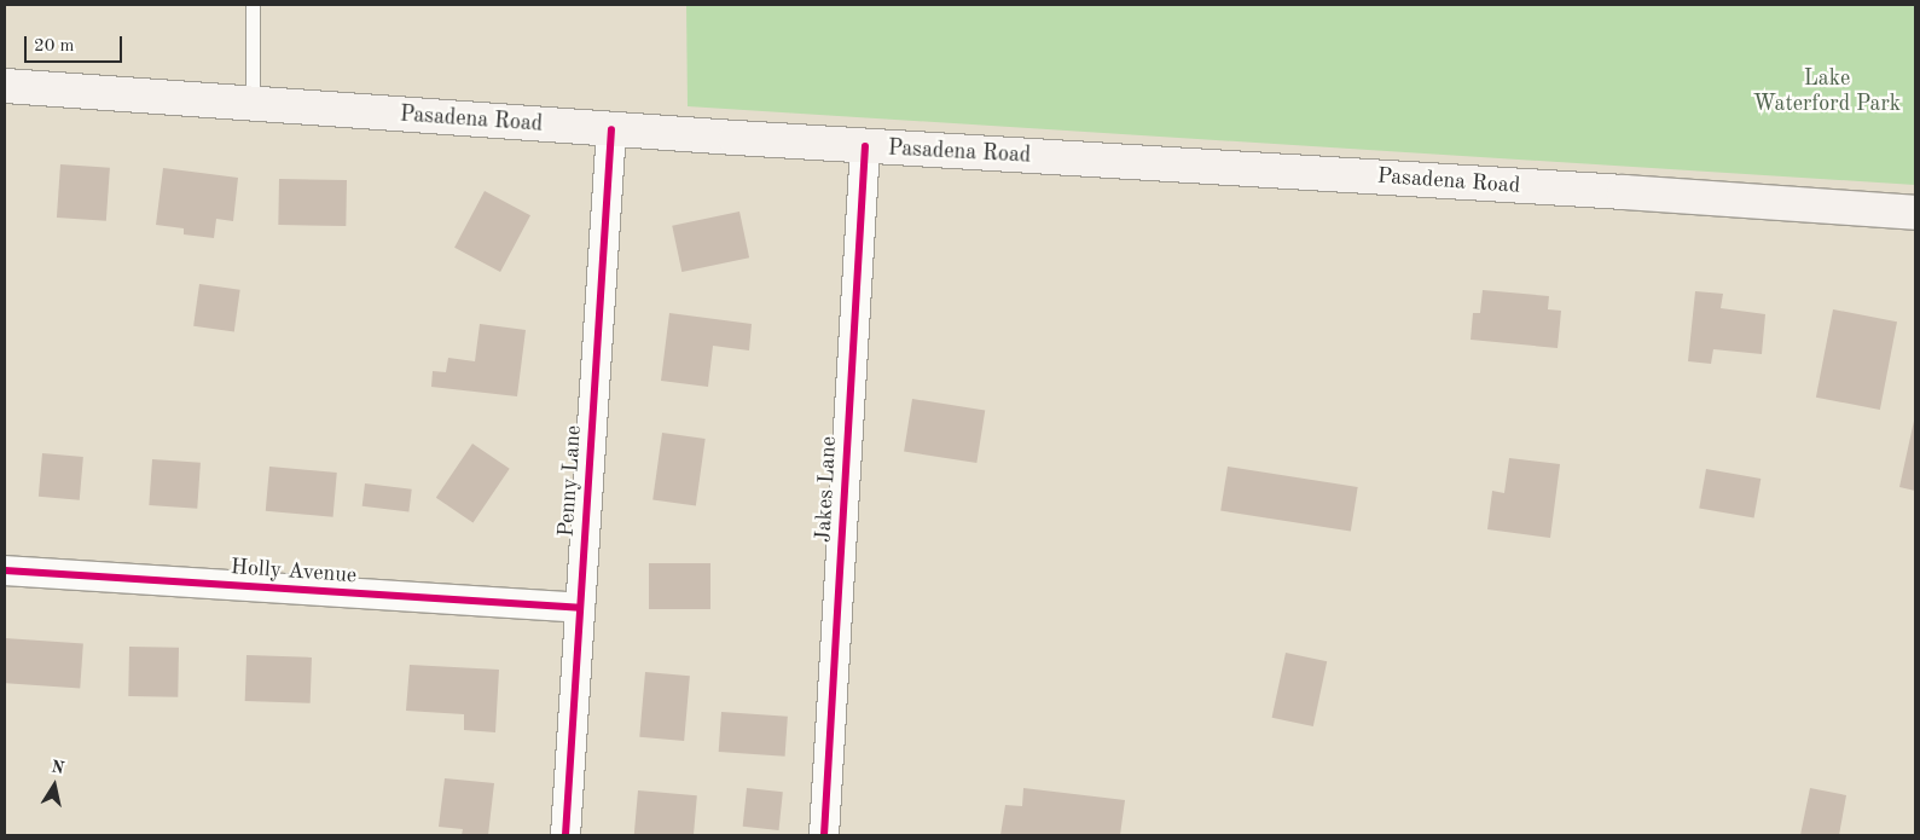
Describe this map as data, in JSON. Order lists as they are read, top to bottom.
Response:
{
  "streets": {
    "main road": ["Pasadena Road"],
    "street": ["Penny Lane", "Jakes Lane", "Holly Avenue"]
  },
  "crossings": [
    ["Pasadena Road", "Penny Lane"],
    ["Pasadena Road", "Jakes Lane"],
    ["Penny Lane", "Holly Avenue"]
  ],
  "parks": ["Lake Waterford Park"],
  "scale_bar": "20 m",
  "north": "top"
}
